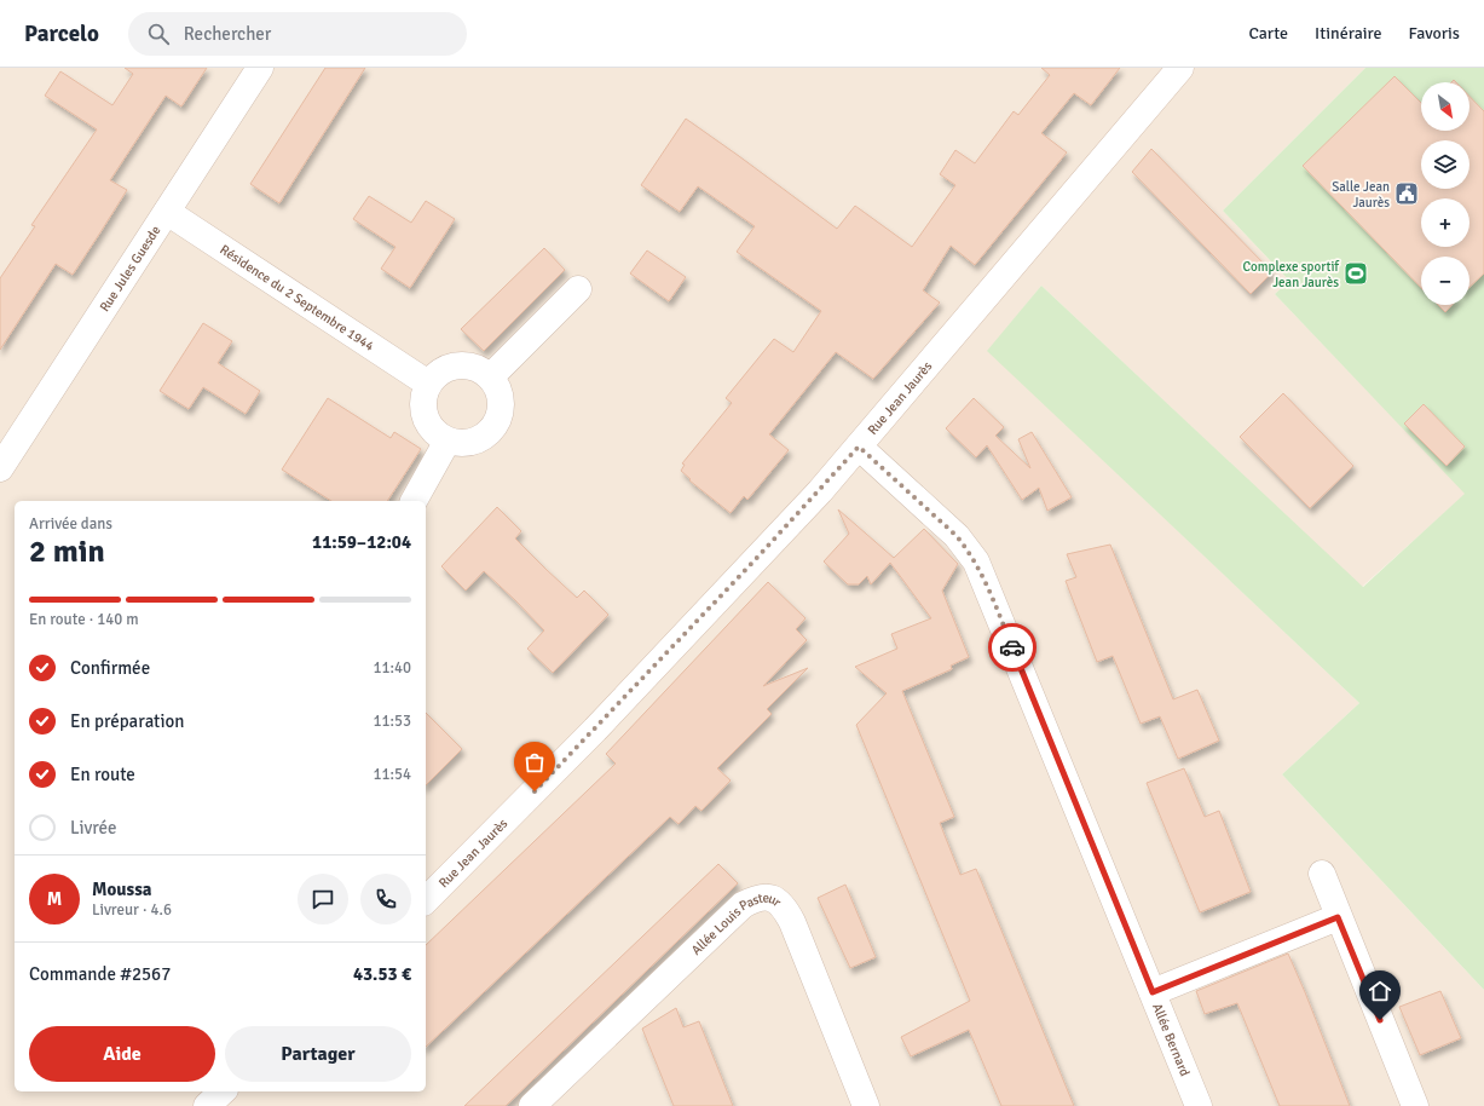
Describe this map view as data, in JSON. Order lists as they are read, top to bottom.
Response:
{
  "streets": {
    "street": [
      "Rue Jules Guesde",
      "Résidence du 2 Septembre 1944",
      "Rue Jean Jaurès",
      "Allée Louis Pasteur",
      "Allée Bernard"
    ]
  },
  "crossings": [
    ["Rue Jules Guesde", "Résidence du 2 Septembre 1944"],
    ["Rue Jean Jaurès", "Allée Bernard"]
  ],
  "places": {
    "public building": ["Salle Jean Jaurès"],
    "sports": ["Complexe sportif Jean Jaurès"]
  },
  "north": "bottom right",
  "page": {
    "header": "Parcelo",
    "search": "Rechercher",
    "nav": ["Carte", "Itinéraire", "Favoris"],
    "map_buttons": ["+", "−"],
    "heading": ["2 min", "Arrivée dans", "11:59–12:04"],
    "panel": [
      "Moussa",
      "Livreur · 4.6",
      "Commande #2567",
      "43.53 €"
    ],
    "bar": "En route · 140 m",
    "list": [
      ["Confirmée", "11:40"],
      ["En préparation", "11:53"],
      ["En route", "11:54"],
      "Livrée"
    ],
    "round": "M",
    "buttons": ["Aide", "Partager"]
  }
}
